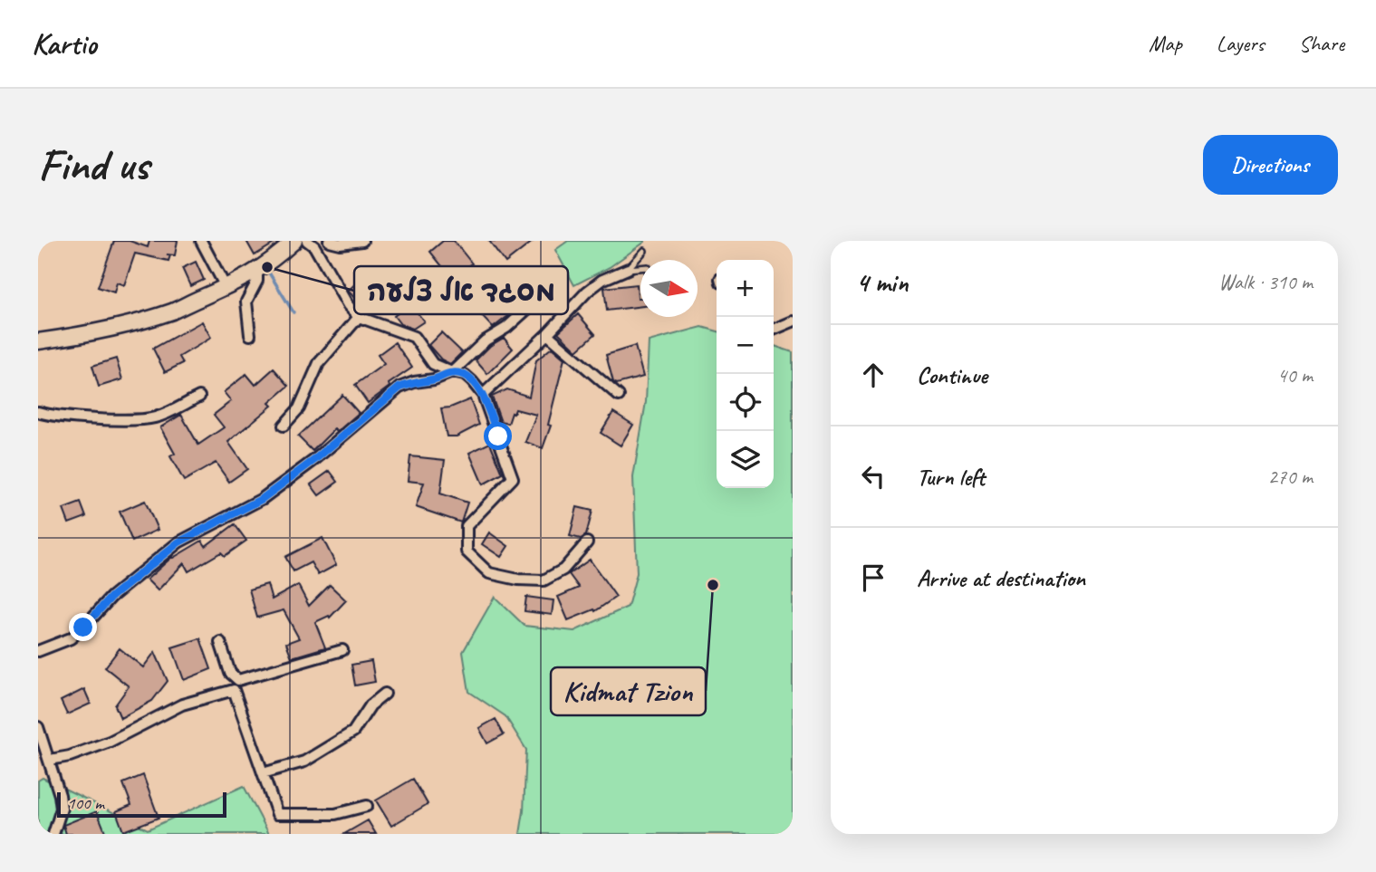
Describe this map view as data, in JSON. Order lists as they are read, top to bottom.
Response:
{
  "places": ["מסגד אל צלעה", "Kidmat Tzion"],
  "scale_bar": "100 m",
  "north": "right",
  "page": {
    "header": "Kartio",
    "nav": ["Map", "Layers", "Share"],
    "buttons": "Directions",
    "title": "Find us",
    "heading": ["4 min", "Walk · 310 m"],
    "map_buttons": ["+", "−"],
    "list": [
      ["Continue", "40 m"],
      ["Turn left", "270 m"],
      "Arrive at destination"
    ],
    "scale": "100 m"
  }
}
